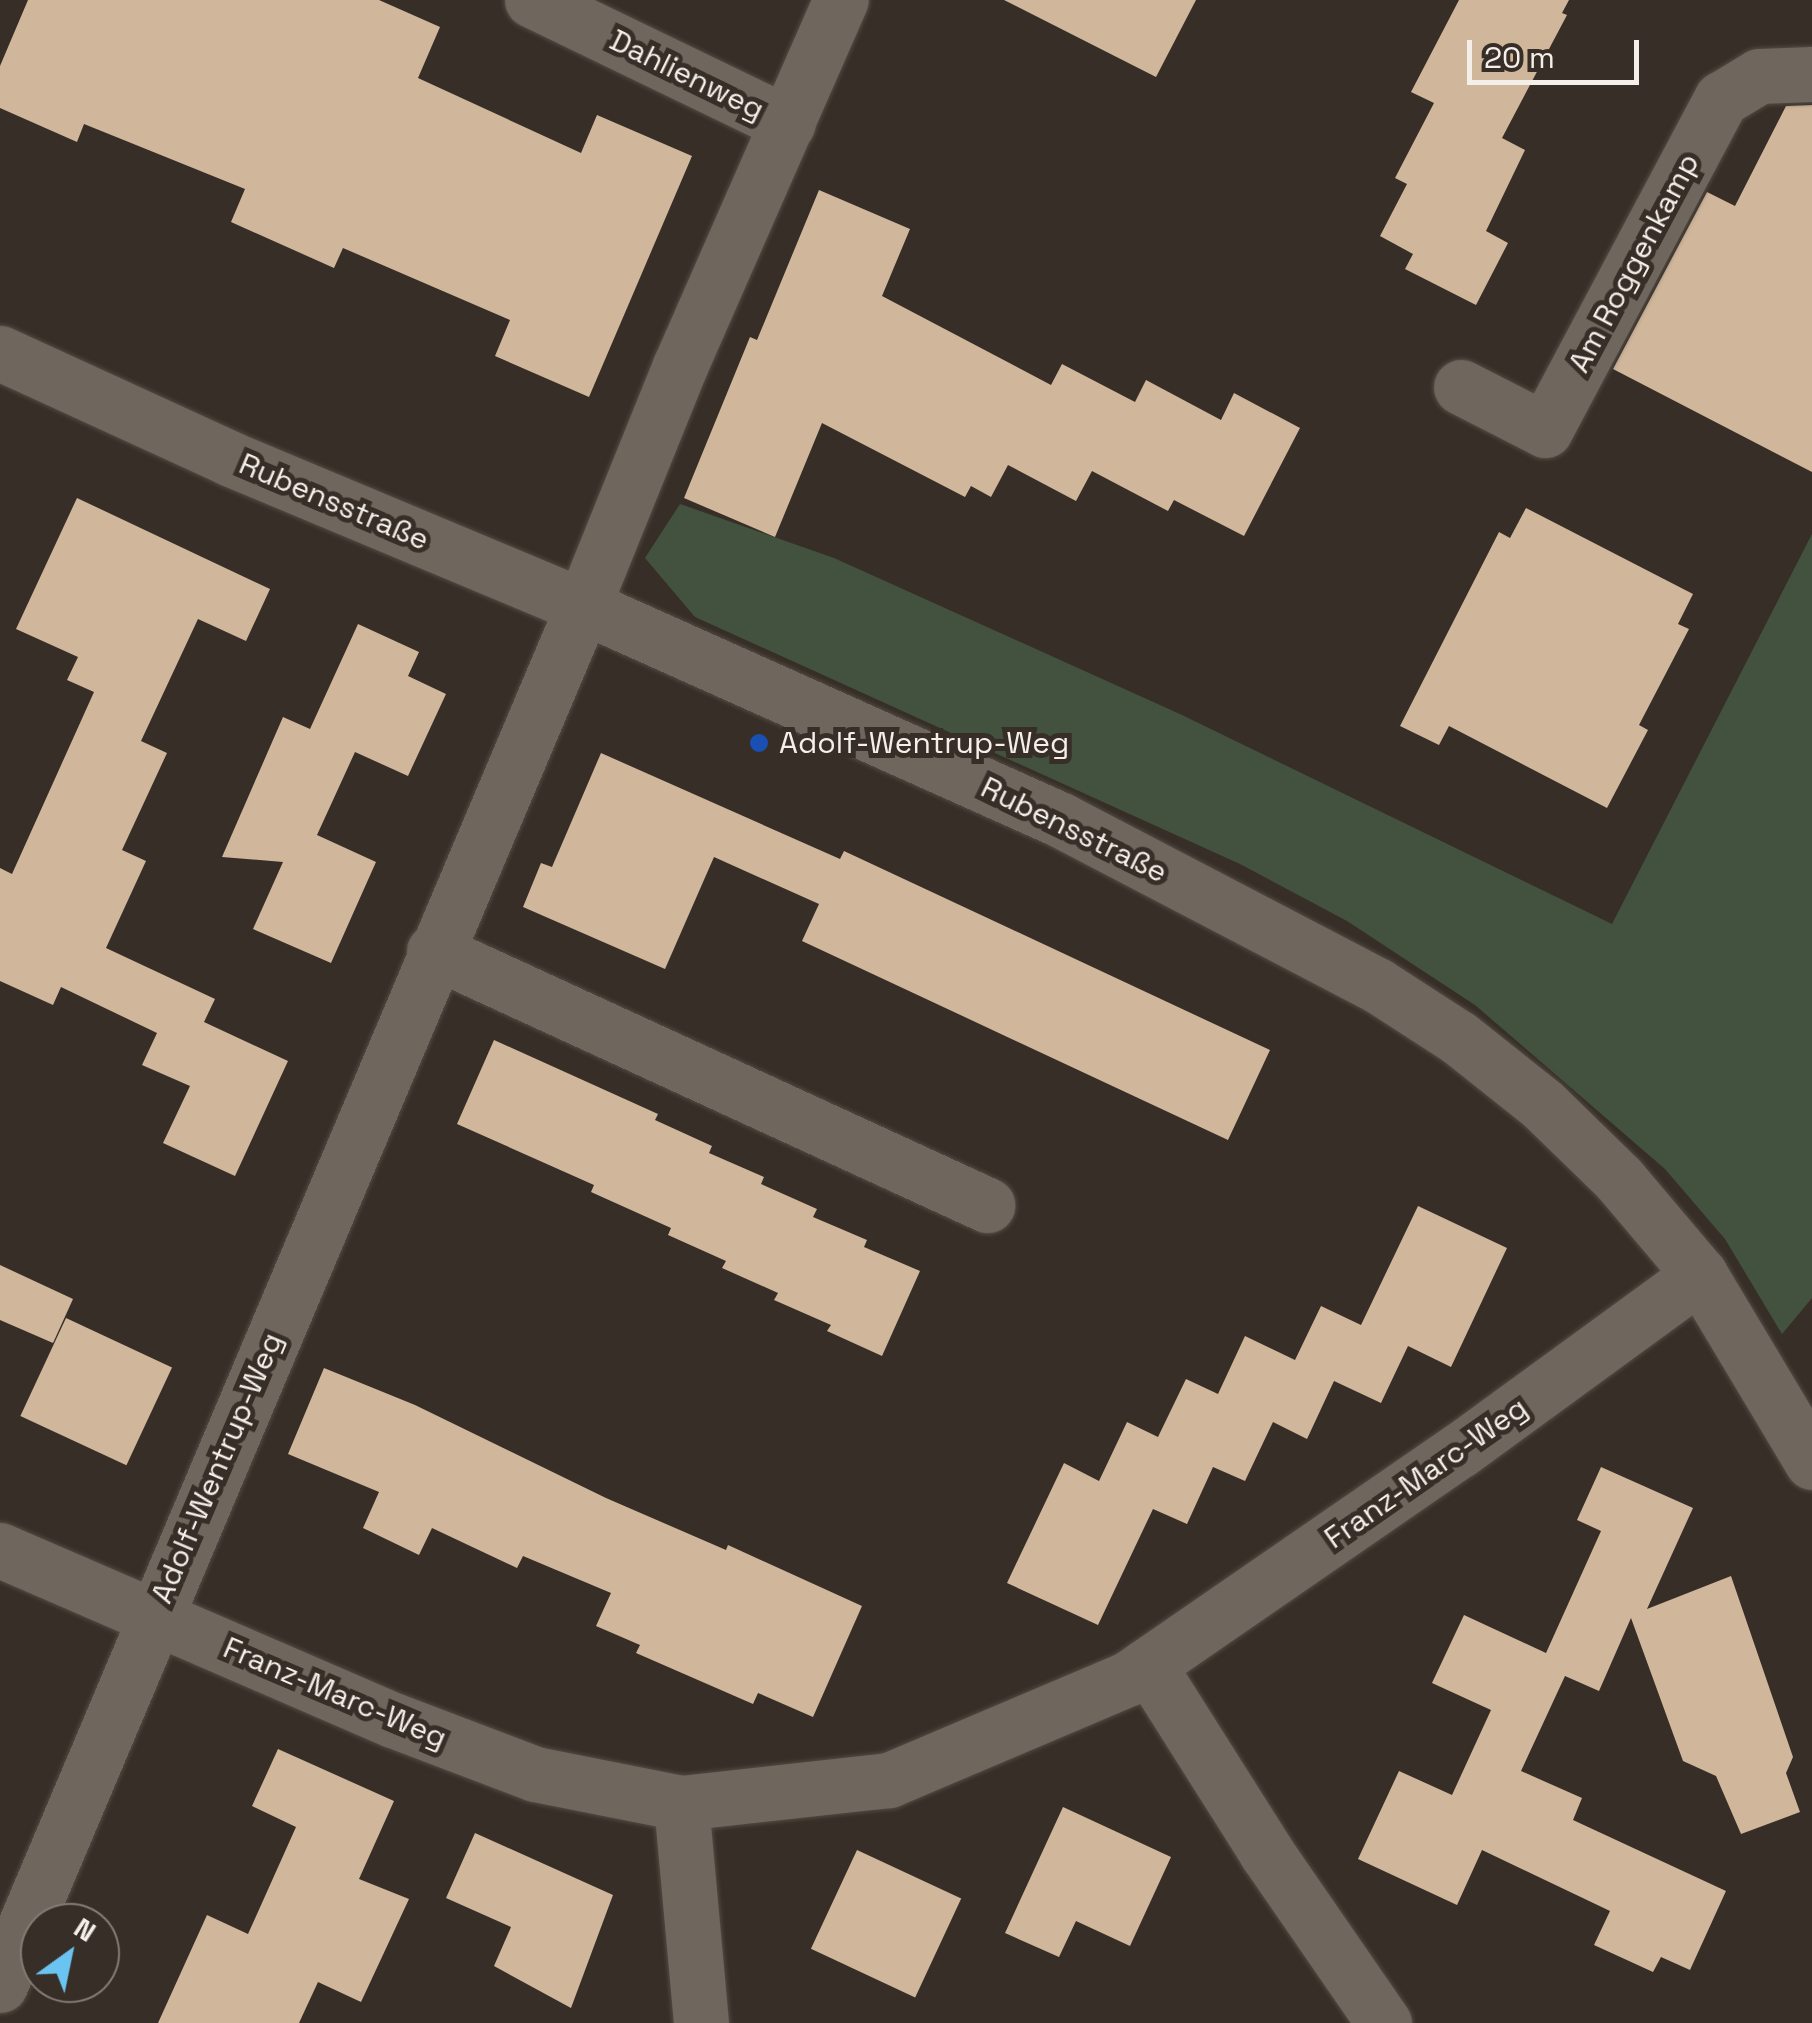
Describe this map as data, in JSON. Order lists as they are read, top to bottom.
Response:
{
  "streets": {
    "street": [
      "Dahlienweg",
      "Am Roggenkamp",
      "Rubensstraße",
      "Adolf-Wentrup-Weg",
      "Franz-Marc-Weg"
    ]
  },
  "crossings": [
    ["Dahlienweg", "Adolf-Wentrup-Weg"],
    ["Rubensstraße", "Adolf-Wentrup-Weg"],
    ["Rubensstraße", "Franz-Marc-Weg"],
    ["Adolf-Wentrup-Weg", "Franz-Marc-Weg"]
  ],
  "places": ["Adolf-Wentrup-Weg"],
  "scale_bar": "20 m",
  "north": "top right"
}
